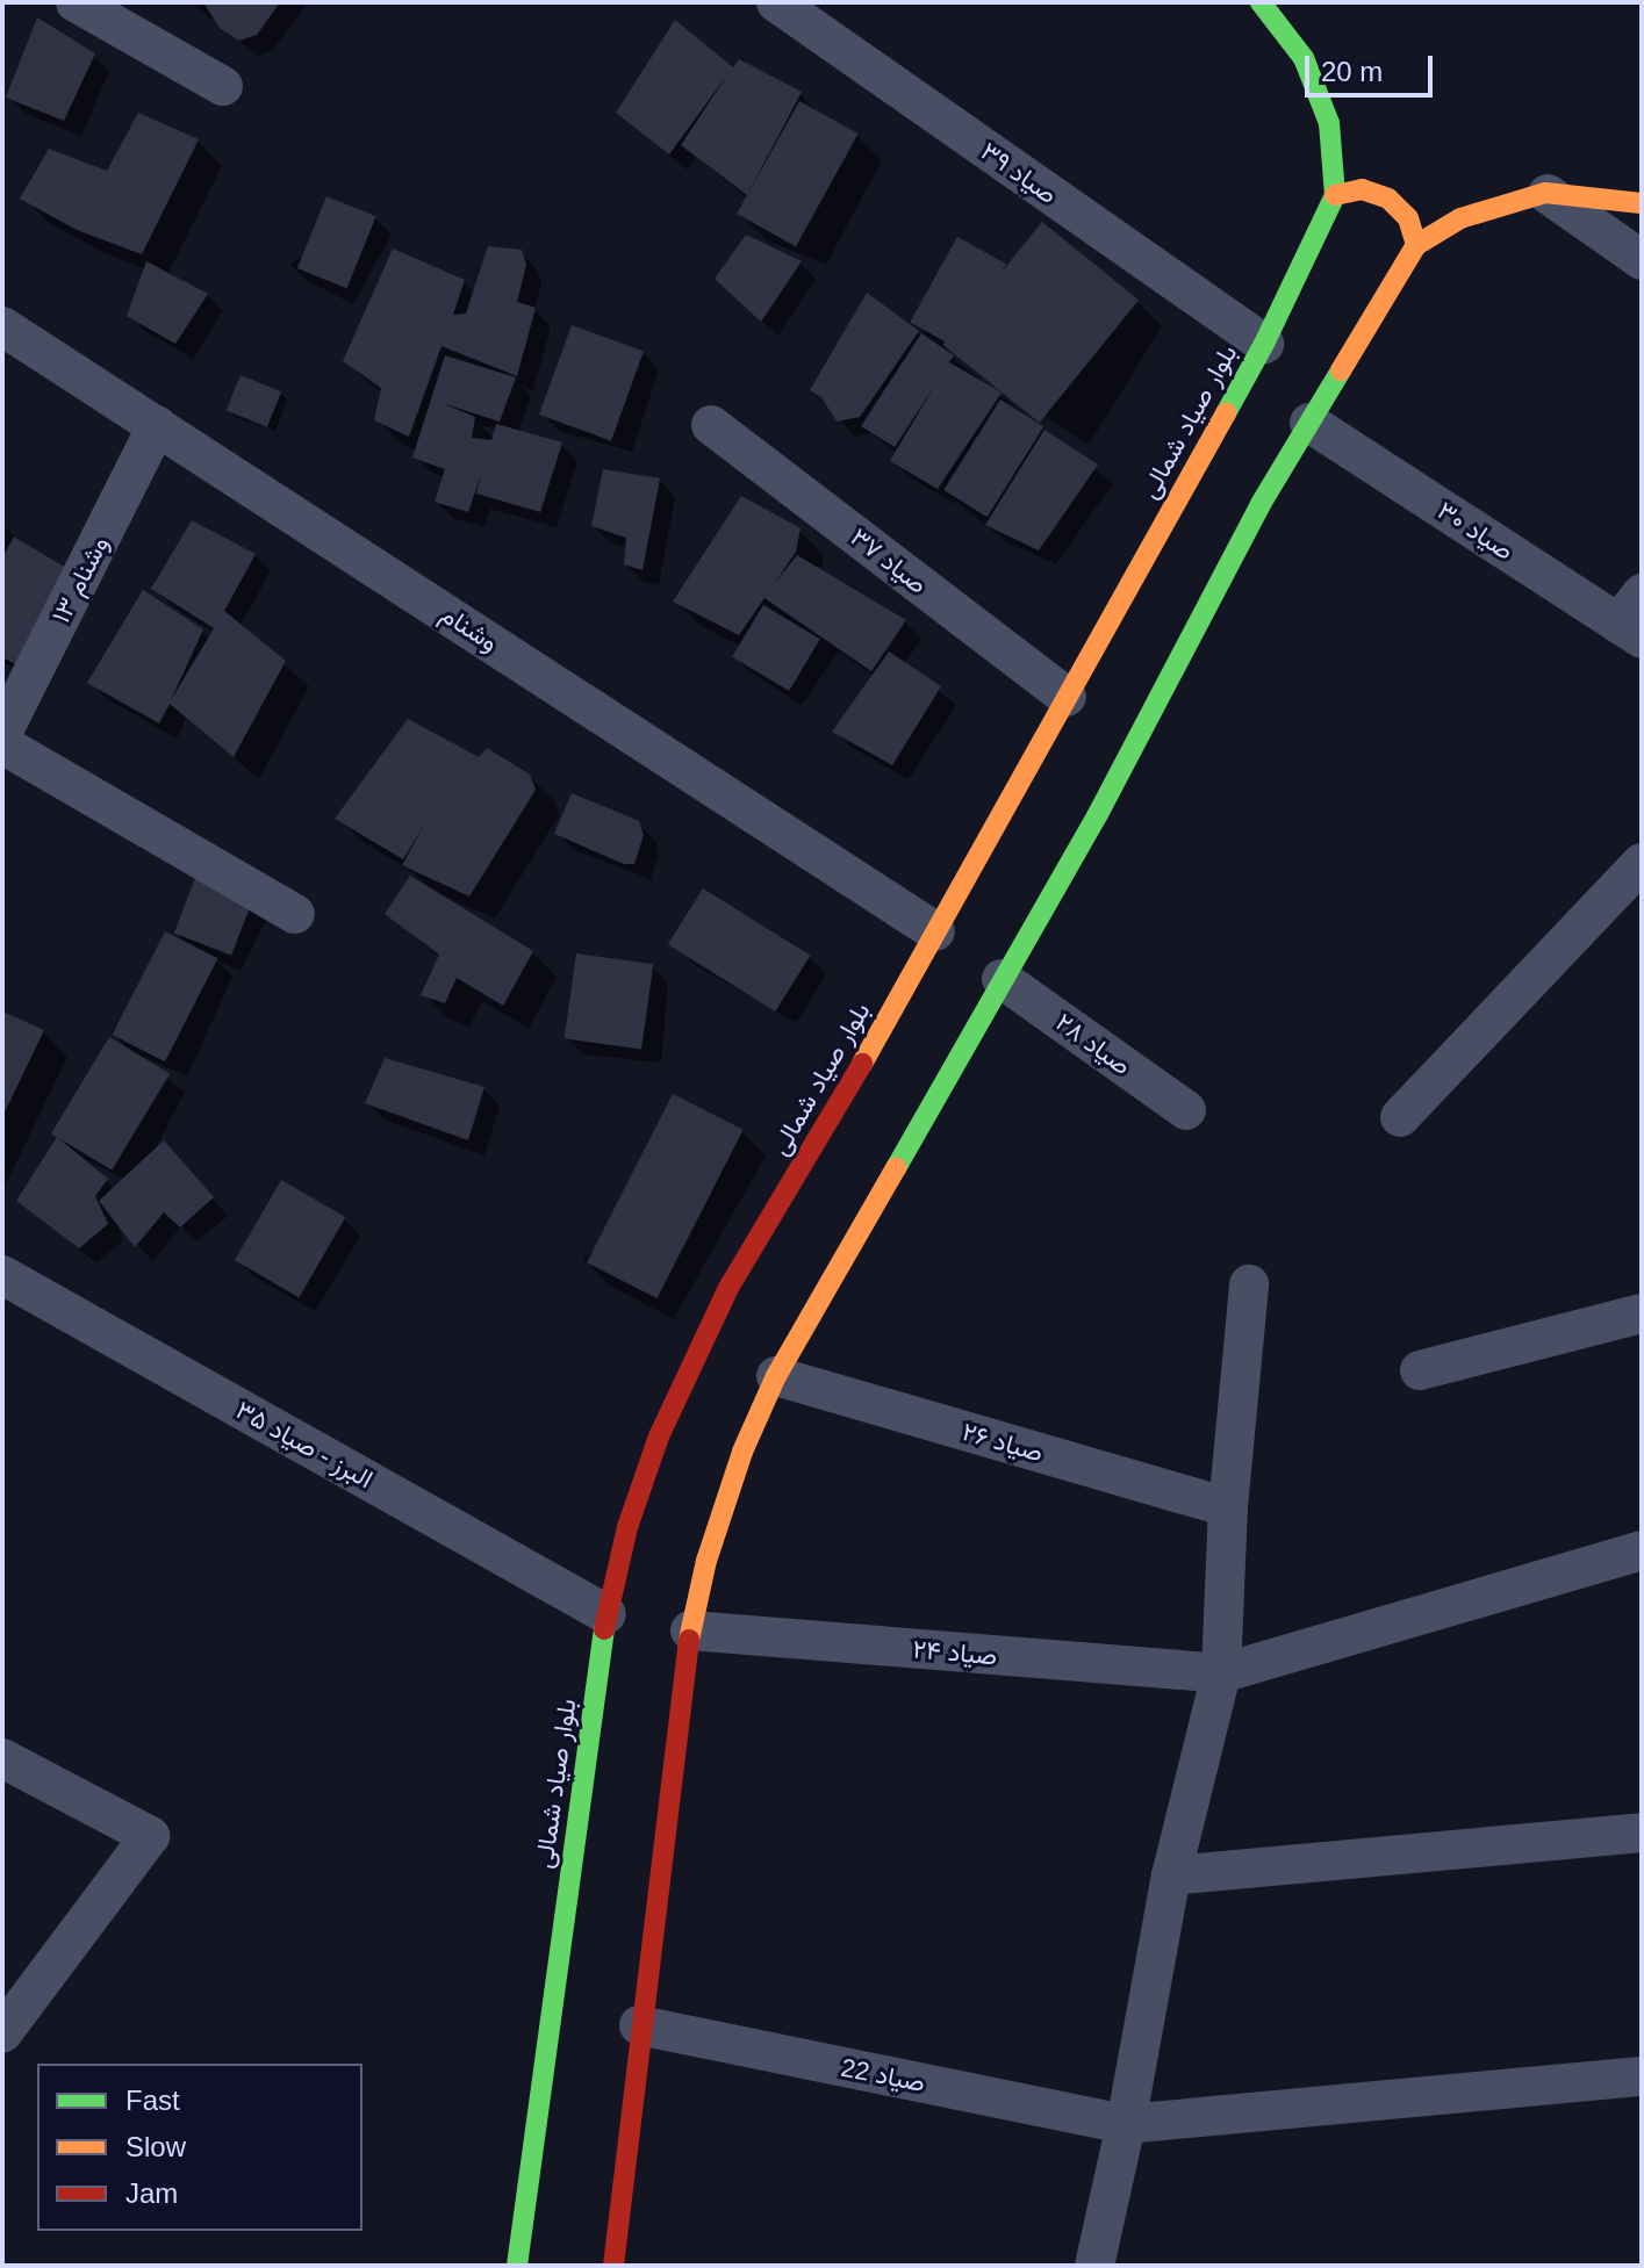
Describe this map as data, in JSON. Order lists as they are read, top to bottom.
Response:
{
  "streets": {
    "main road": ["بلوار صیاد شمالی"],
    "street": [
      "صیاد ۳۹",
      "صیاد ۳۰",
      "صیاد ۳۷",
      "وشنام ۱۳",
      "وشنام",
      "صیاد ۲۸",
      "صیاد ۲۶",
      "البرز - صیاد ۳۵",
      "صیاد ۲۴",
      "صیاد 22"
    ]
  },
  "crossings": [
    ["صیاد ۳۹", "بلوار صیاد شمالی"],
    ["بلوار صیاد شمالی", "صیاد ۳۷"],
    ["بلوار صیاد شمالی", "وشنام"],
    ["بلوار صیاد شمالی", "البرز - صیاد ۳۵"],
    ["وشنام ۱۳", "وشنام"]
  ],
  "legend": ["Fast", "Slow", "Jam"],
  "scale_bar": "20 m"
}
